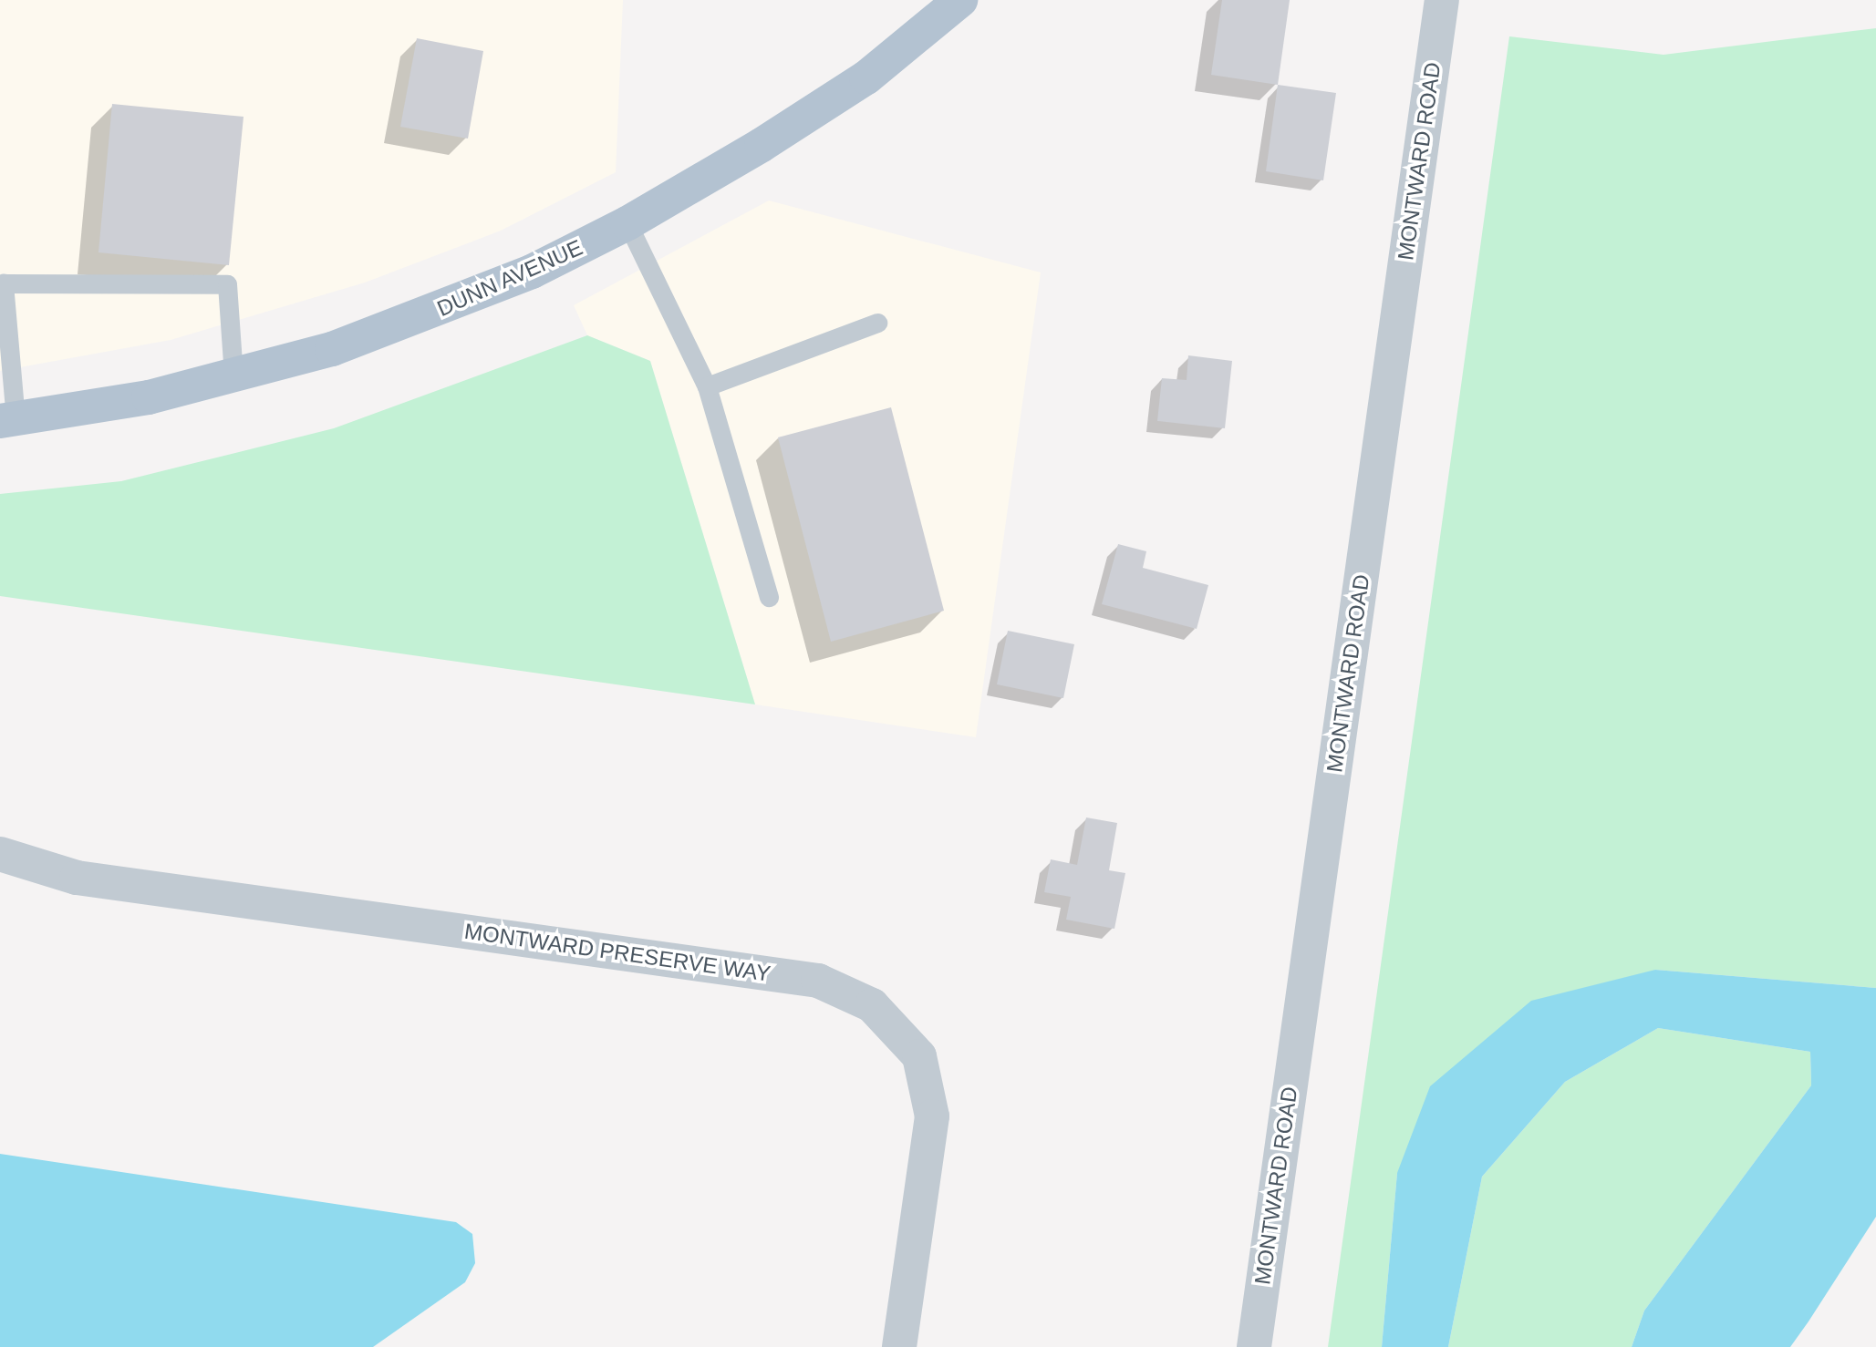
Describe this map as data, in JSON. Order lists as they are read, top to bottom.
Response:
{
  "streets": {
    "main road": ["DUNN AVENUE"],
    "street": ["MONTWARD ROAD", "MONTWARD PRESERVE WAY"]
  }
}
